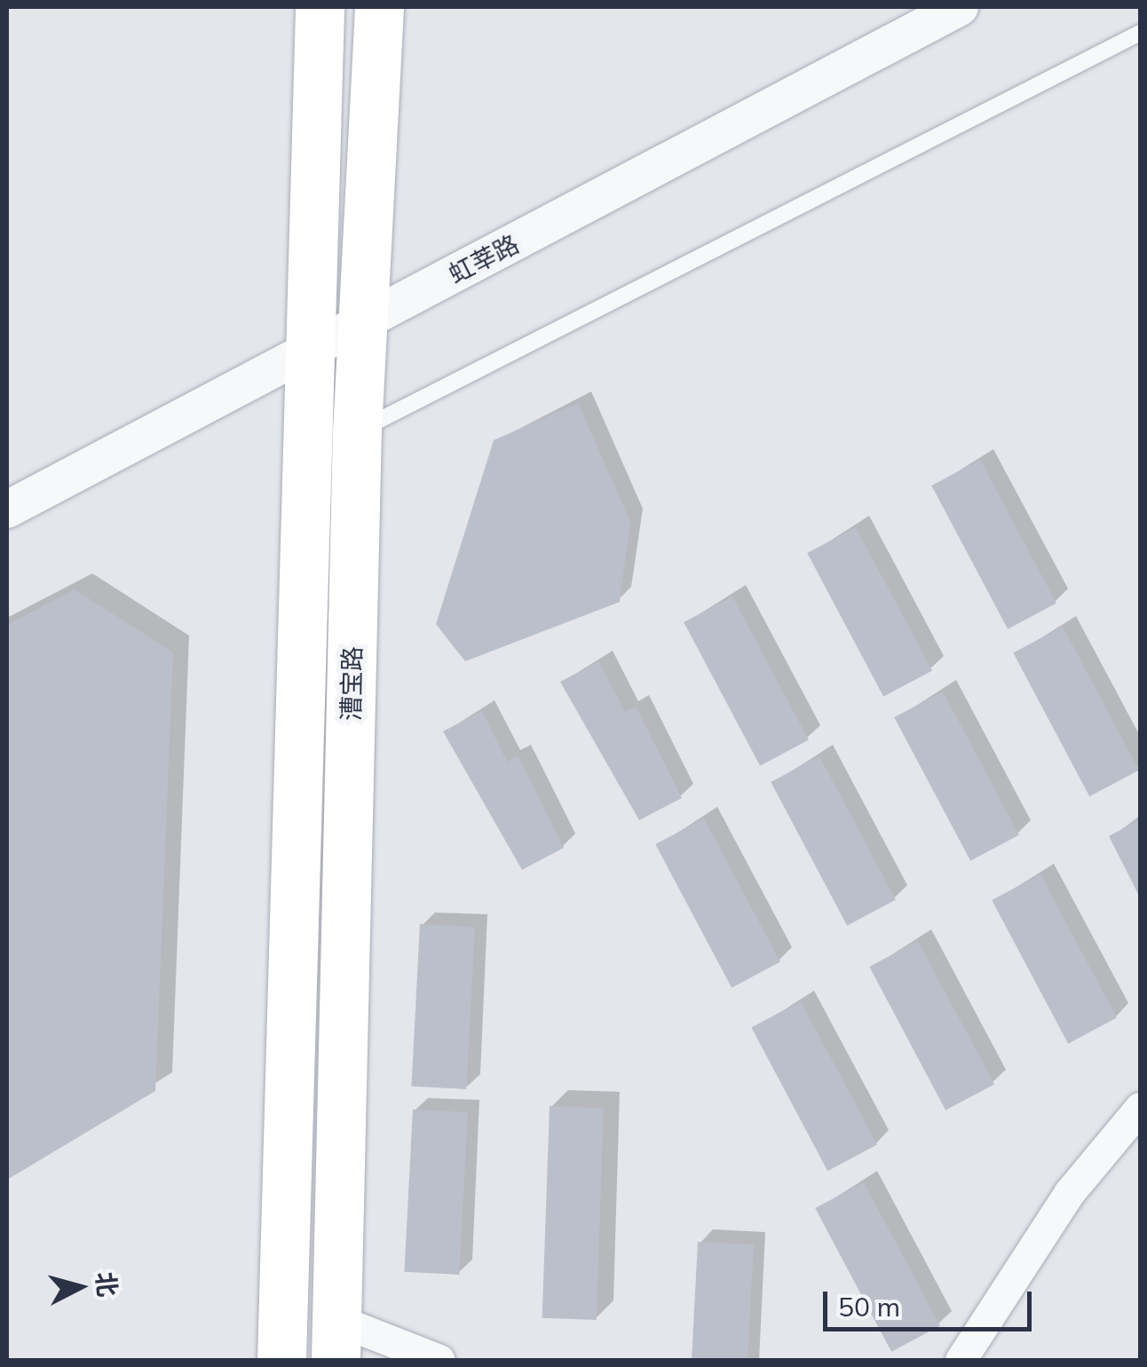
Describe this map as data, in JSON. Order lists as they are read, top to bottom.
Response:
{
  "streets": {
    "main road": ["漕宝路"],
    "street": ["虹莘路"]
  },
  "crossings": [
    ["虹莘路", "漕宝路"]
  ],
  "scale_bar": "50 m",
  "north": "right"
}
